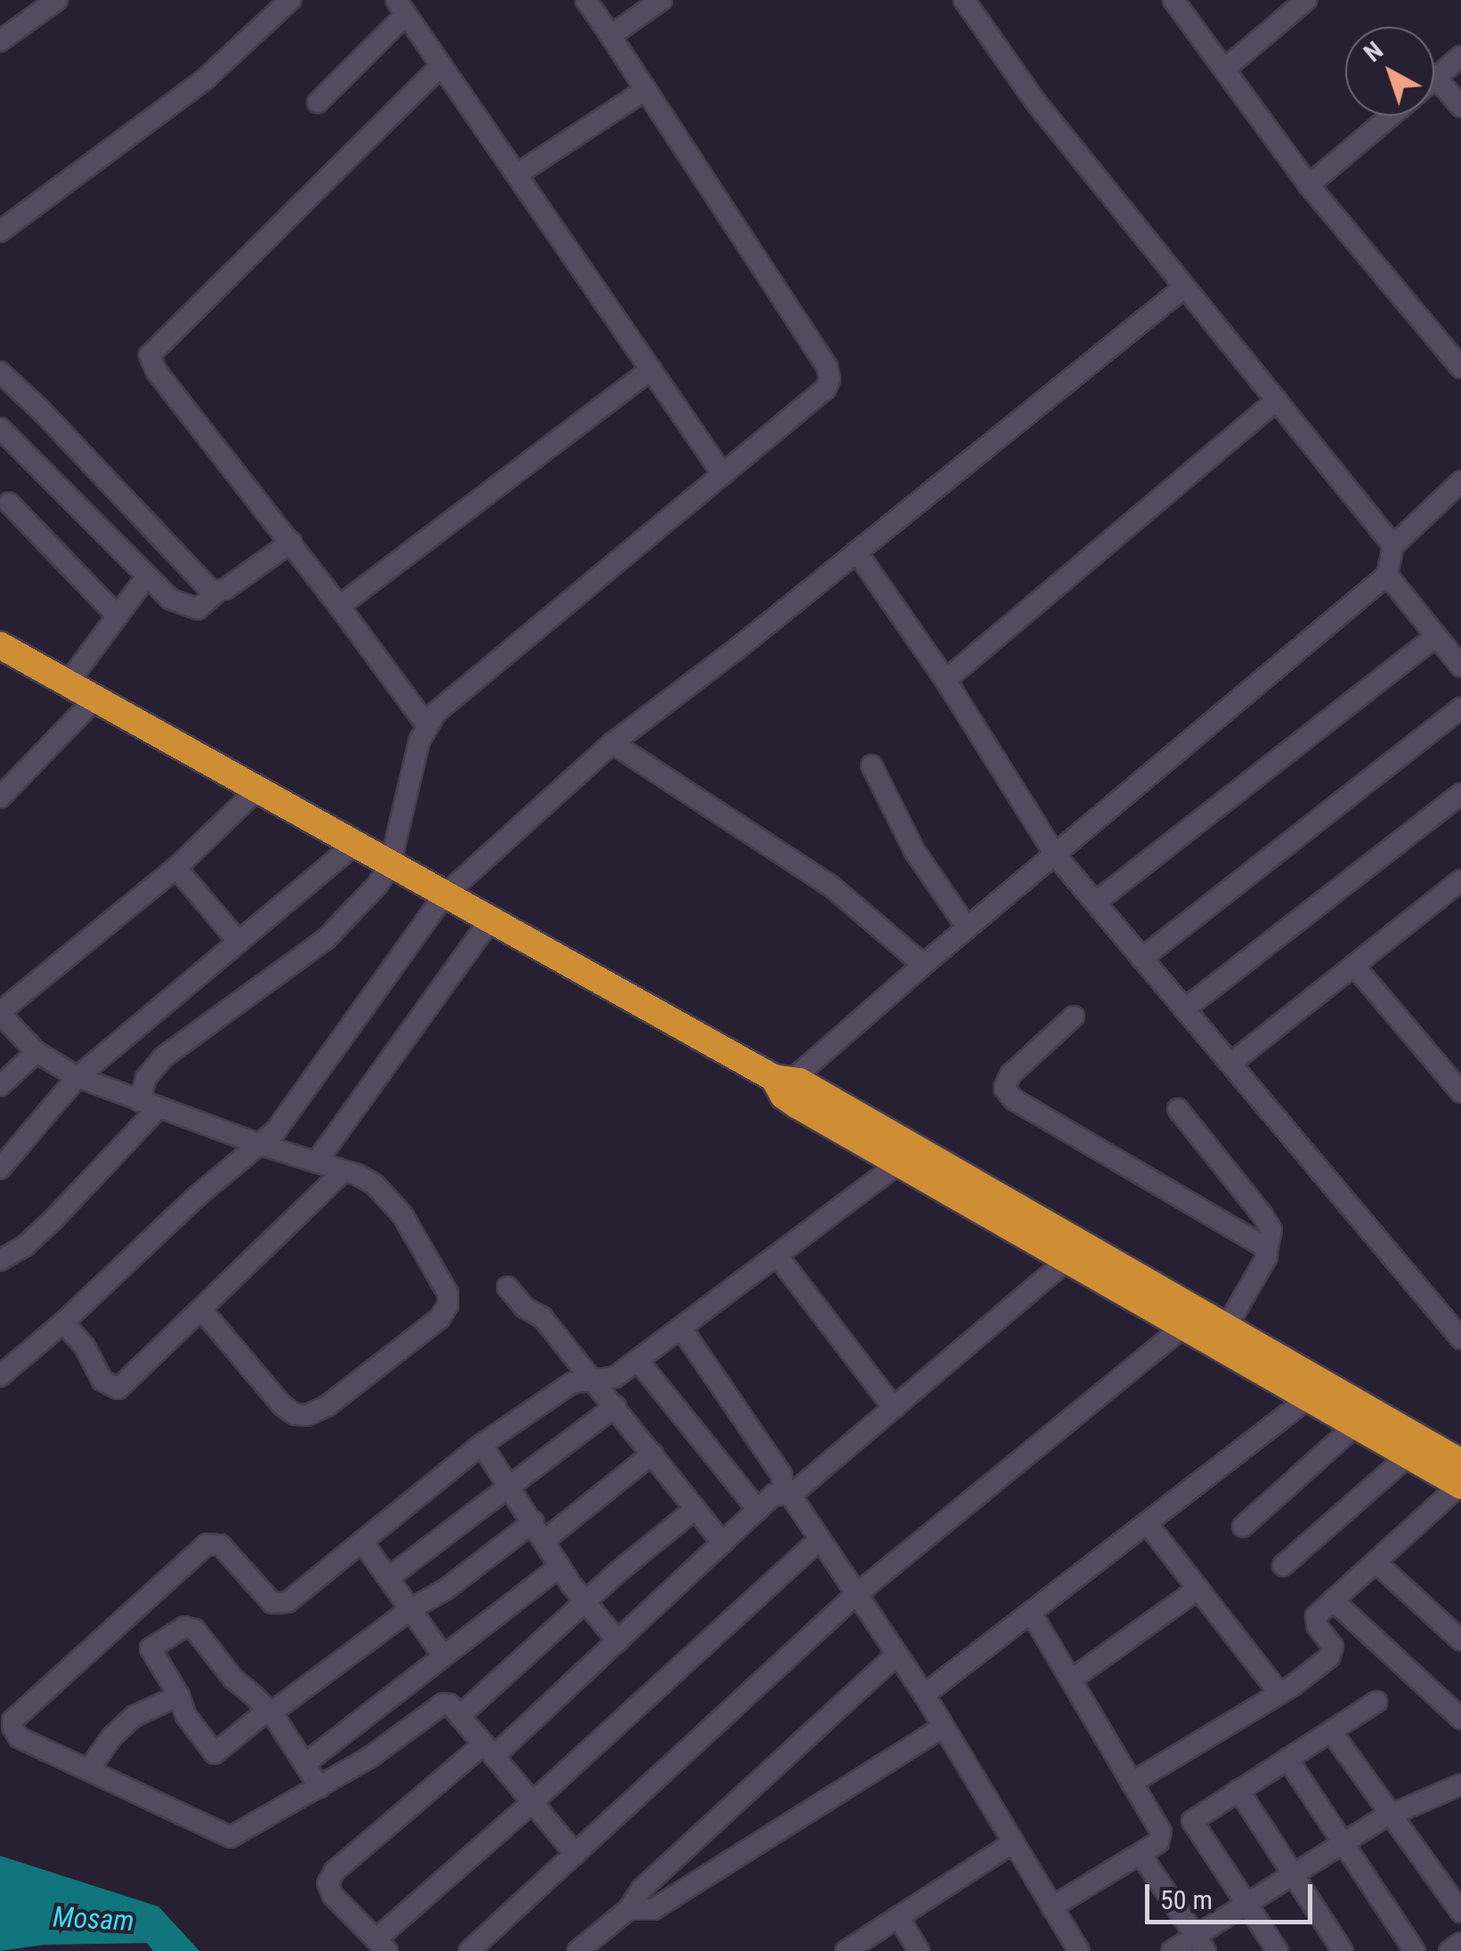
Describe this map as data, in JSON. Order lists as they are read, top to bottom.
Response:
{
  "water": ["Mosam"],
  "scale_bar": "50 m",
  "north": "top left"
}
